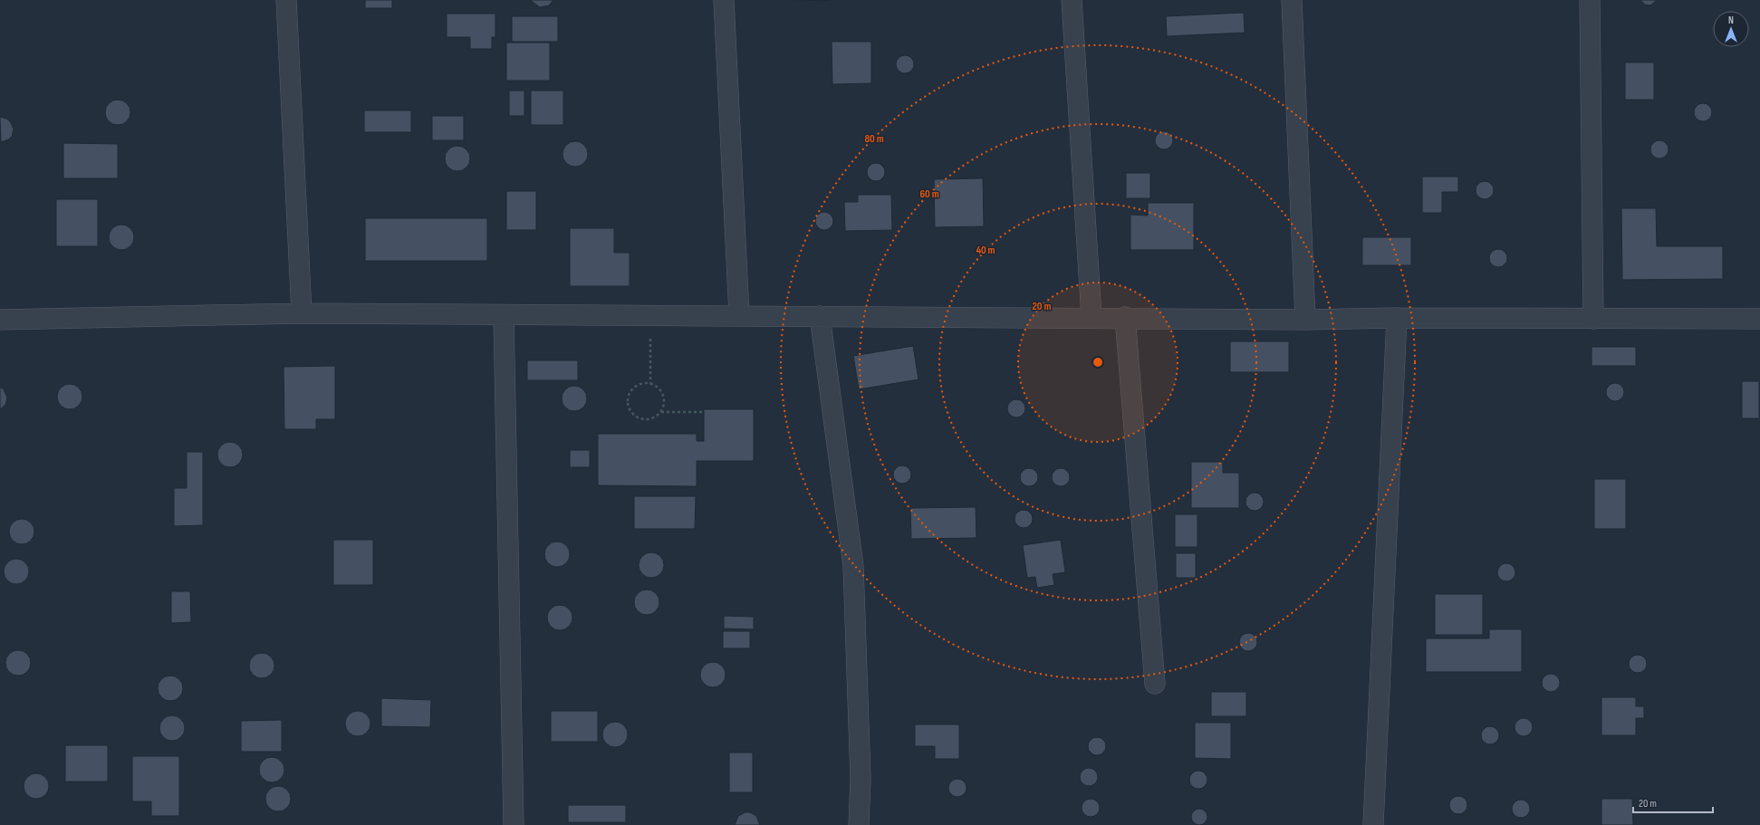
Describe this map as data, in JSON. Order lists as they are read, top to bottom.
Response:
{
  "scale_bar": "20 m",
  "north": "top",
  "rings": [
    "80 m",
    "60 m",
    "40 m",
    "20 m"
  ]
}
